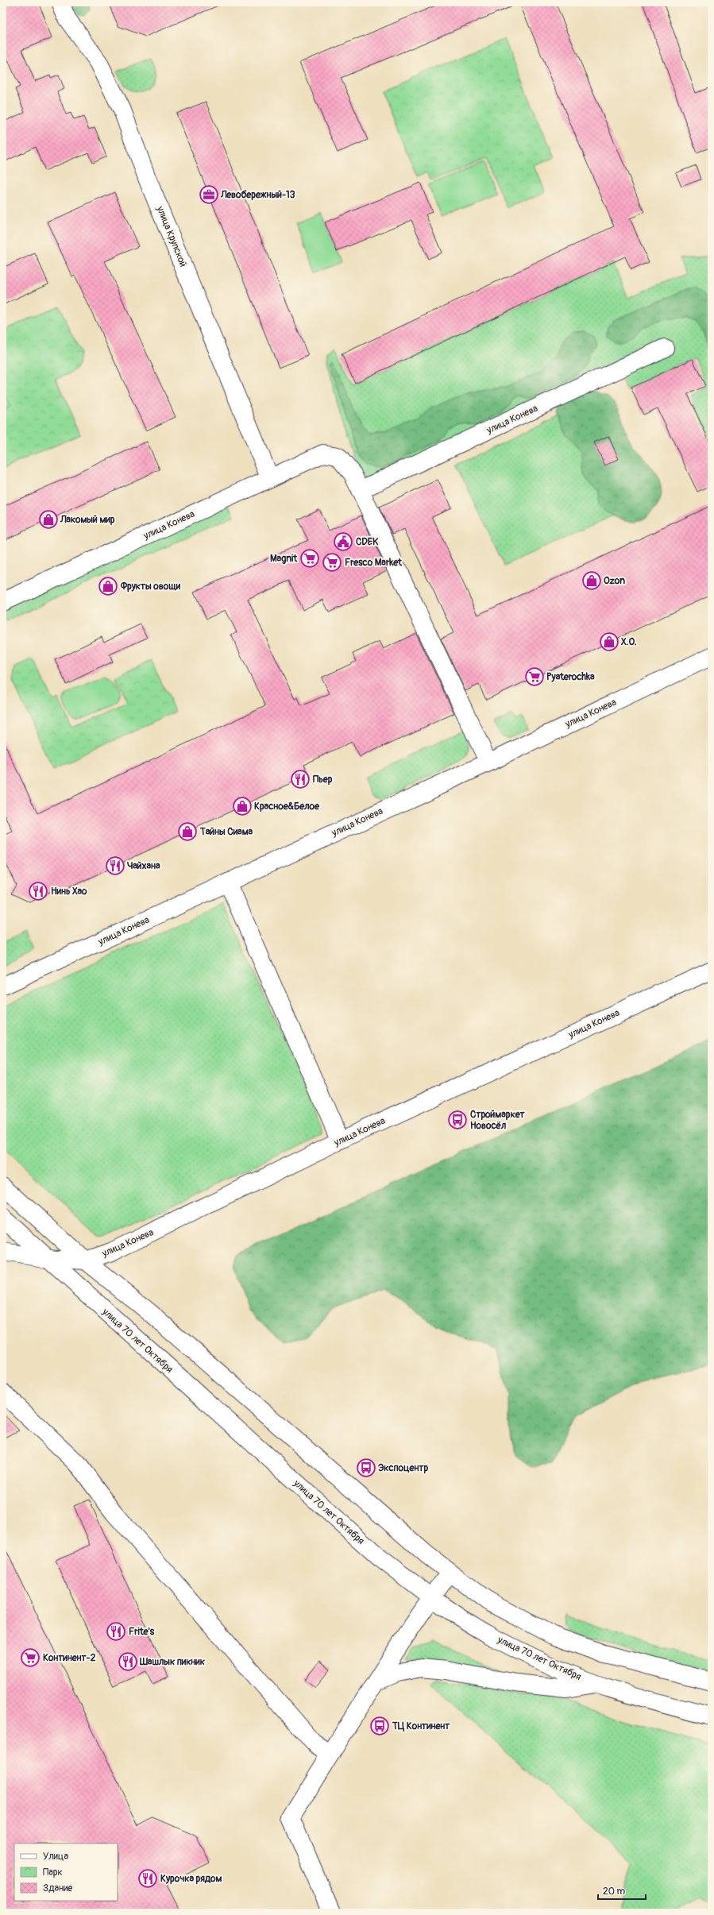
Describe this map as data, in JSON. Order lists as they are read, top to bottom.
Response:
{
  "streets": {
    "main road": ["улица Крупской", "улица Конева", "улица 70 лет Октября"]
  },
  "crossings": [
    ["улица Крупской", "улица Конева"],
    ["улица Конева", "улица 70 лет Октября"]
  ],
  "places": {
    "office": ["Левобережный-13"],
    "shop": [
      "Лакомый мир",
      "Ozon",
      "Фрукты овощи",
      "X.O.",
      "Красное&Белое",
      "Тайны Сиама"
    ],
    "public building": ["CDEK"],
    "supermarket": [
      "Magnit",
      "Fresco Market",
      "Pyaterochka",
      "Континент-2"
    ],
    "restaurant": [
      "Пьер",
      "Чайхана",
      "Нинь Хао",
      "Frite's",
      "Шашлык пикник",
      "Курочка рядом"
    ],
    "bus stop": ["Строймаркет Новосёл", "Экспоцентр", "ТЦ Континент"]
  },
  "legend": ["Улица", "Парк", "Здание"],
  "scale_bar": "20 m"
}
